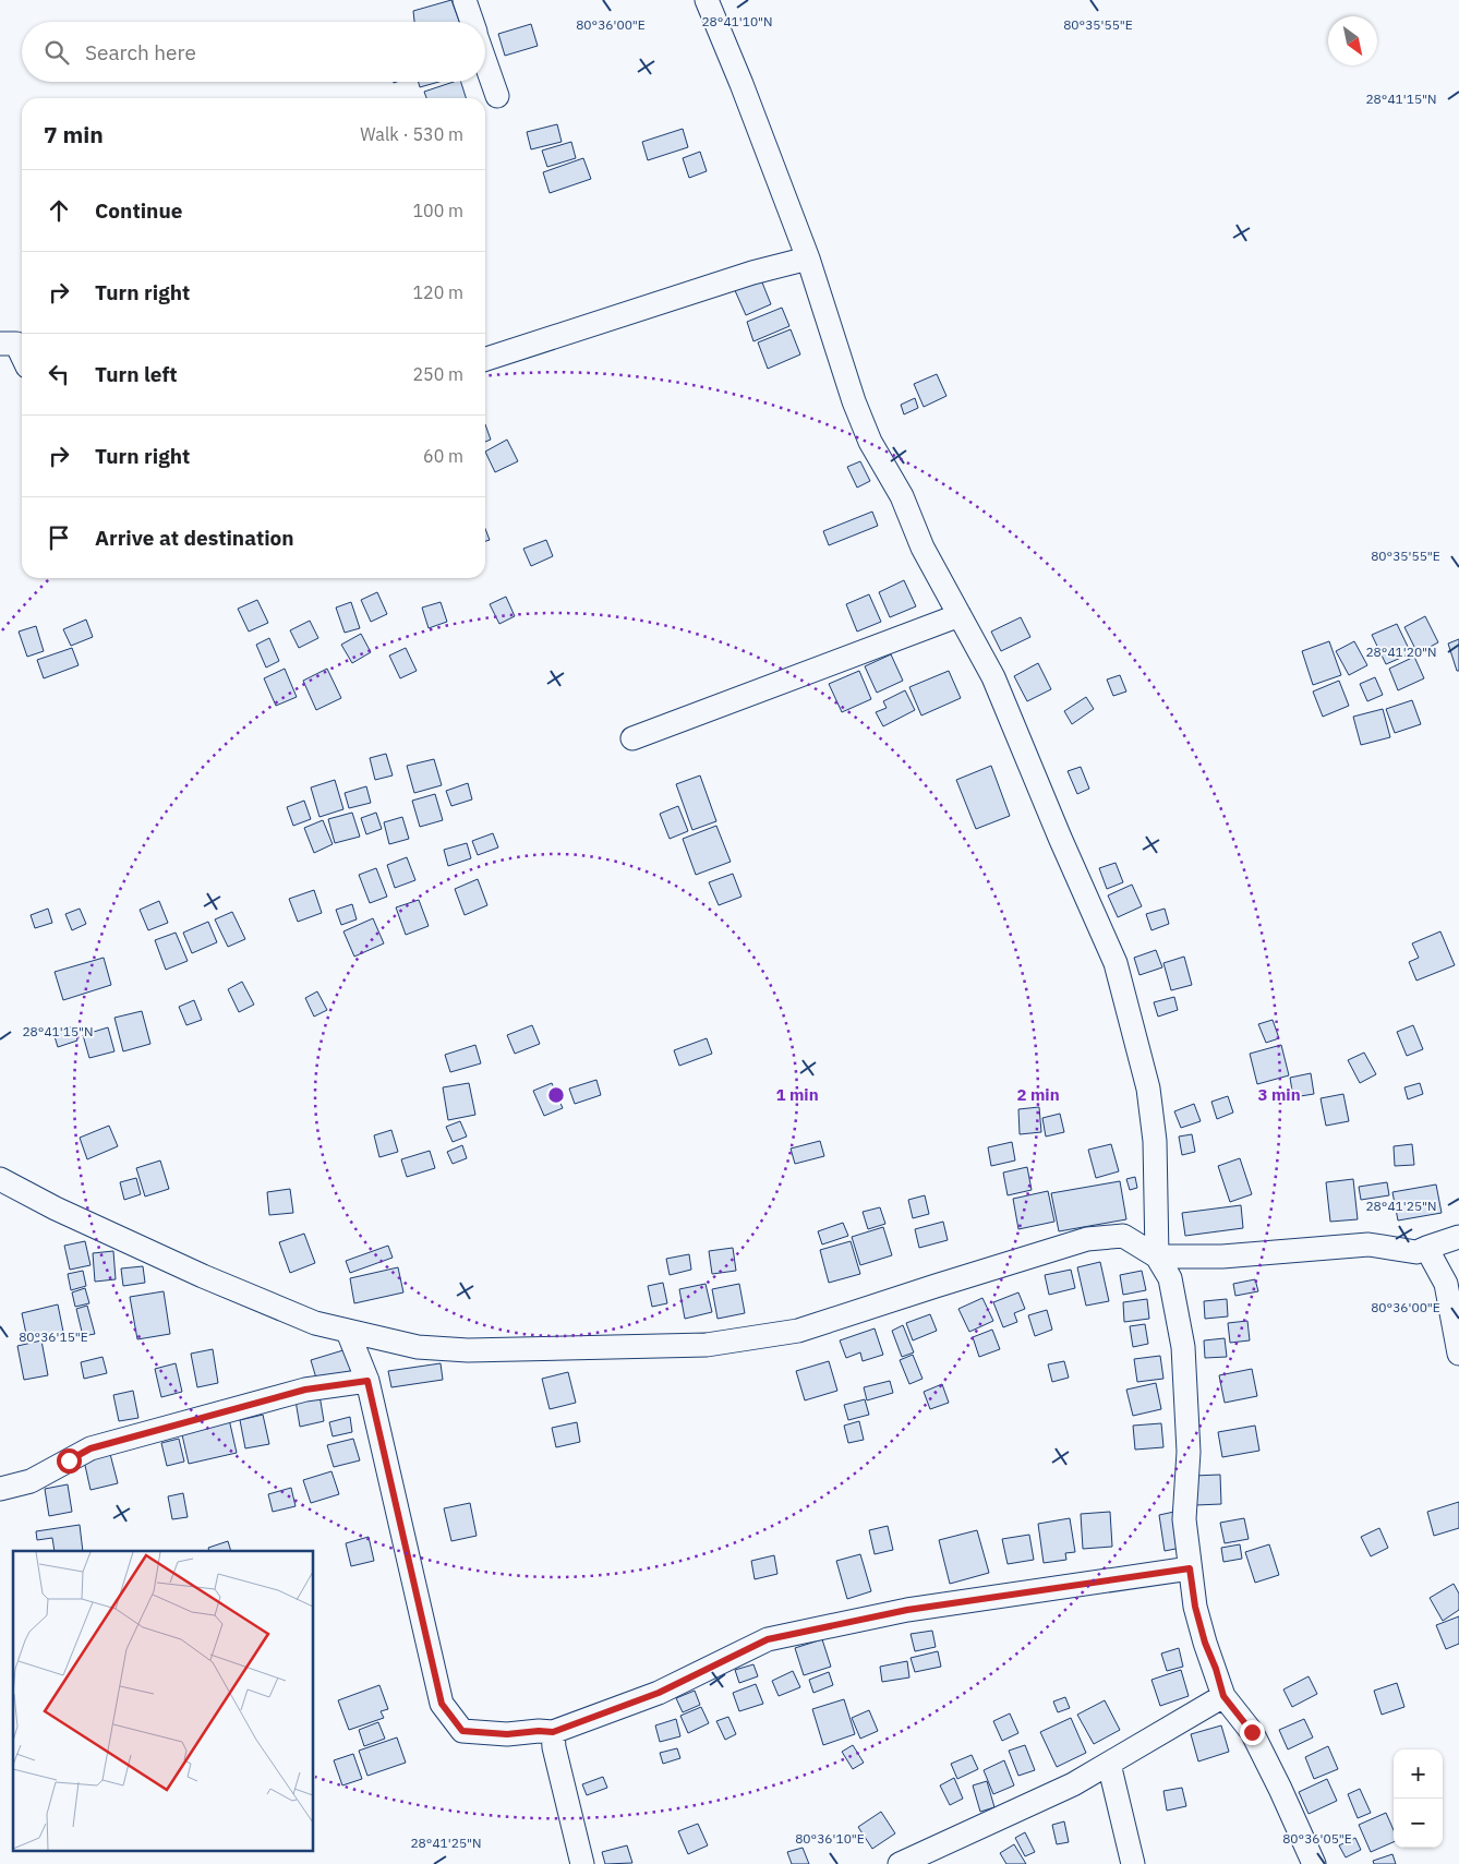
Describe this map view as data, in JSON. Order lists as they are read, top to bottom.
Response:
{
  "north": "bottom right",
  "page": {
    "search": "Search here",
    "heading": ["7 min", "Walk · 530 m"],
    "list": [
      ["Continue", "100 m"],
      ["Turn right", "120 m"],
      ["Turn left", "250 m"],
      ["Turn right", "60 m"],
      "Arrive at destination"
    ],
    "map_buttons": ["+", "−"]
  },
  "coordinates": [
    "28°41'10\"N",
    "80°36'00\"E",
    "80°35'55\"E",
    "28°41'15\"N",
    "28°41'20\"N",
    "28°41'25\"N",
    "80°36'15\"E",
    "80°36'10\"E",
    "80°36'05\"E"
  ],
  "rings": ["1 min", "2 min", "3 min"]
}
